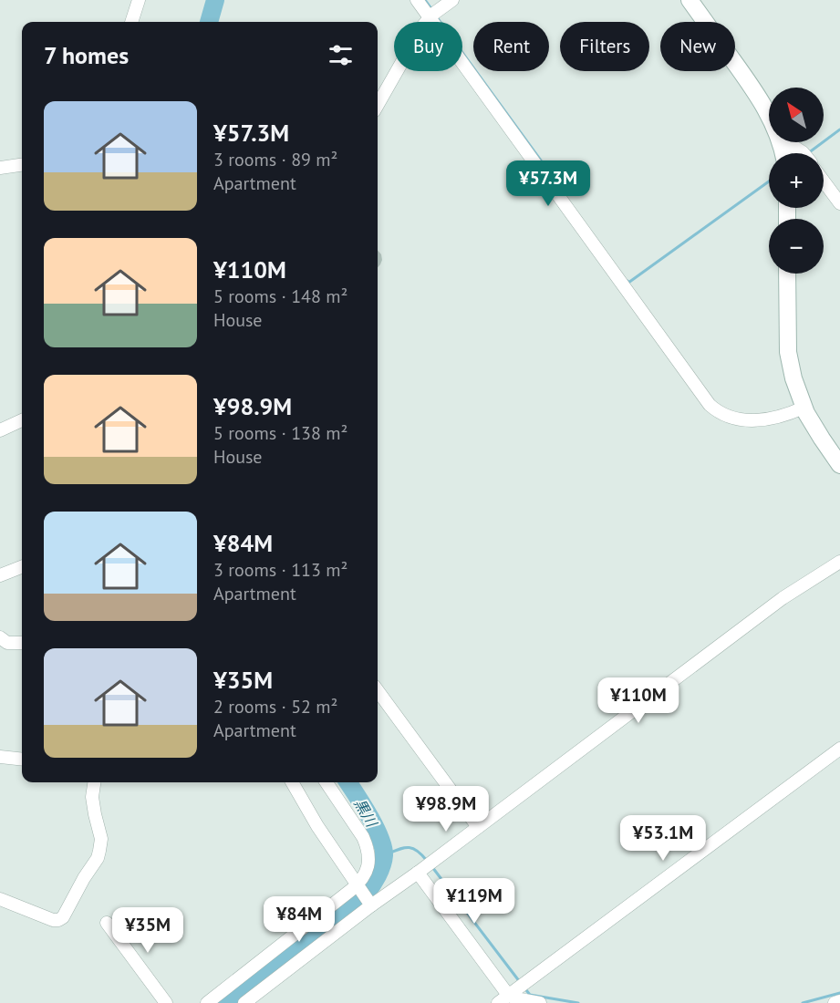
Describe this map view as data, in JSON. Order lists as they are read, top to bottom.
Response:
{
  "water": ["黒川"],
  "north": "top left",
  "page": {
    "chip": [
      "Buy",
      "Rent",
      "Filters",
      "New"
    ],
    "heading": "7 homes",
    "map_buttons": ["+", "−"],
    "list": [
      {
        "name": "¥57.3M",
        "note": "3 rooms · 89 m² · Apartment"
      },
      {
        "name": "¥110M",
        "note": "5 rooms · 148 m² · House"
      },
      {
        "name": "¥98.9M",
        "note": "5 rooms · 138 m² · House"
      },
      {
        "name": "¥84M",
        "note": "3 rooms · 113 m² · Apartment"
      },
      {
        "name": "¥35M",
        "note": "2 rooms · 52 m² · Apartment"
      }
    ],
    "price": [
      "¥57.3M",
      "¥110M",
      "¥98.9M",
      "¥53.1M",
      "¥119M",
      "¥84M",
      "¥35M"
    ]
  }
}
